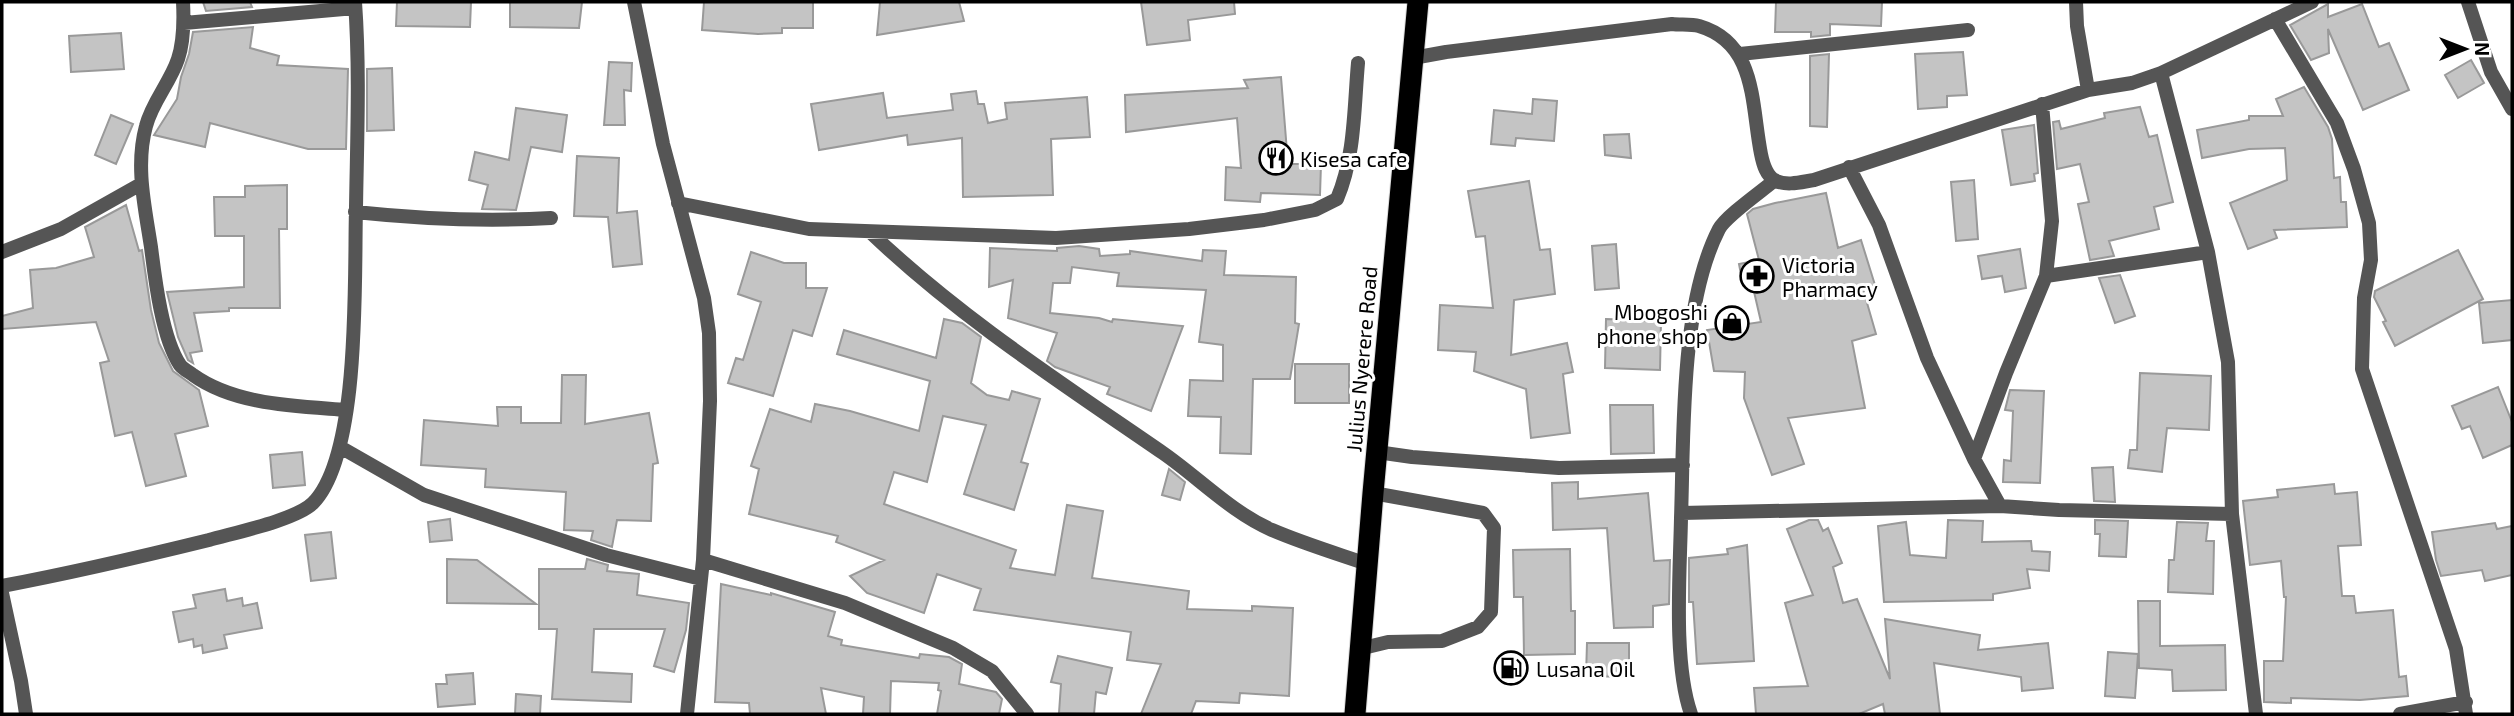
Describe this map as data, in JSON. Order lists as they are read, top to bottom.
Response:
{
  "streets": {
    "highway": ["Julius Nyerere Road"]
  },
  "places": {
    "restaurant": ["Kisesa cafe"],
    "pharmacy": ["Victoria Pharmacy"],
    "shop": ["Mbogoshi phone shop"],
    "fuel station": ["Lusana Oil"]
  },
  "north": "right"
}
